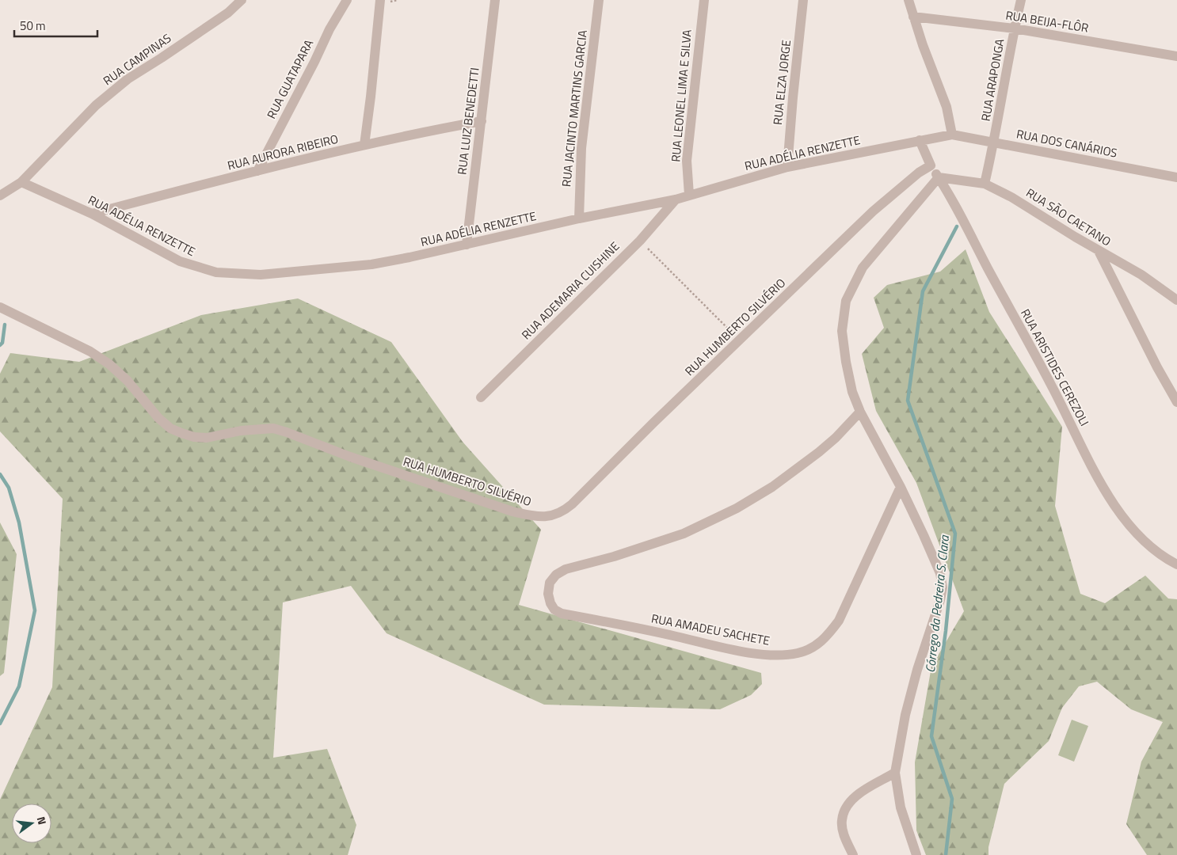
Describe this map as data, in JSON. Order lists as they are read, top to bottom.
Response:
{
  "streets": {
    "street": [
      "RUA BEIJA-FLÔR",
      "RUA CAMPINAS",
      "RUA GUATAPARA",
      "RUA ARAPONGA",
      "RUA ELZA JORGE",
      "RUA LEONEL LIMA E SILVA",
      "RUA JACINTO MARTINS GARCIA",
      "RUA LUIZ BENEDETTI",
      "RUA DOS CANÁRIOS",
      "RUA AURORA RIBEIRO",
      "RUA ADÉLIA RENZETTE",
      "RUA SÃO CAETANO",
      "RUA ADEMARIA CUISHINE",
      "RUA HUMBERTO SILVÉRIO",
      "RUA ARISTIDES CEREZOLI",
      "RUA AMADEU SACHETE"
    ]
  },
  "crossings": [
    ["RUA BEIJA-FLÔR", "RUA ARAPONGA"],
    ["RUA CAMPINAS", "RUA ADÉLIA RENZETTE"],
    ["RUA GUATAPARA", "RUA AURORA RIBEIRO"],
    ["RUA ARAPONGA", "RUA DOS CANÁRIOS"],
    ["RUA ARAPONGA", "RUA SÃO CAETANO"],
    ["RUA ELZA JORGE", "RUA ADÉLIA RENZETTE"],
    ["RUA LEONEL LIMA E SILVA", "RUA ADÉLIA RENZETTE"],
    ["RUA JACINTO MARTINS GARCIA", "RUA ADÉLIA RENZETTE"],
    ["RUA LUIZ BENEDETTI", "RUA AURORA RIBEIRO"],
    ["RUA LUIZ BENEDETTI", "RUA ADÉLIA RENZETTE"],
    ["RUA DOS CANÁRIOS", "RUA ADÉLIA RENZETTE"],
    ["RUA AURORA RIBEIRO", "RUA ADÉLIA RENZETTE"],
    ["RUA ADÉLIA RENZETTE", "RUA ADEMARIA CUISHINE"],
    ["RUA SÃO CAETANO", "RUA ARISTIDES CEREZOLI"],
    ["RUA HUMBERTO SILVÉRIO", "RUA ARISTIDES CEREZOLI"]
  ],
  "water": ["Córrego da Pedreira S. Clara"],
  "scale_bar": "50 m",
  "north": "right"
}
